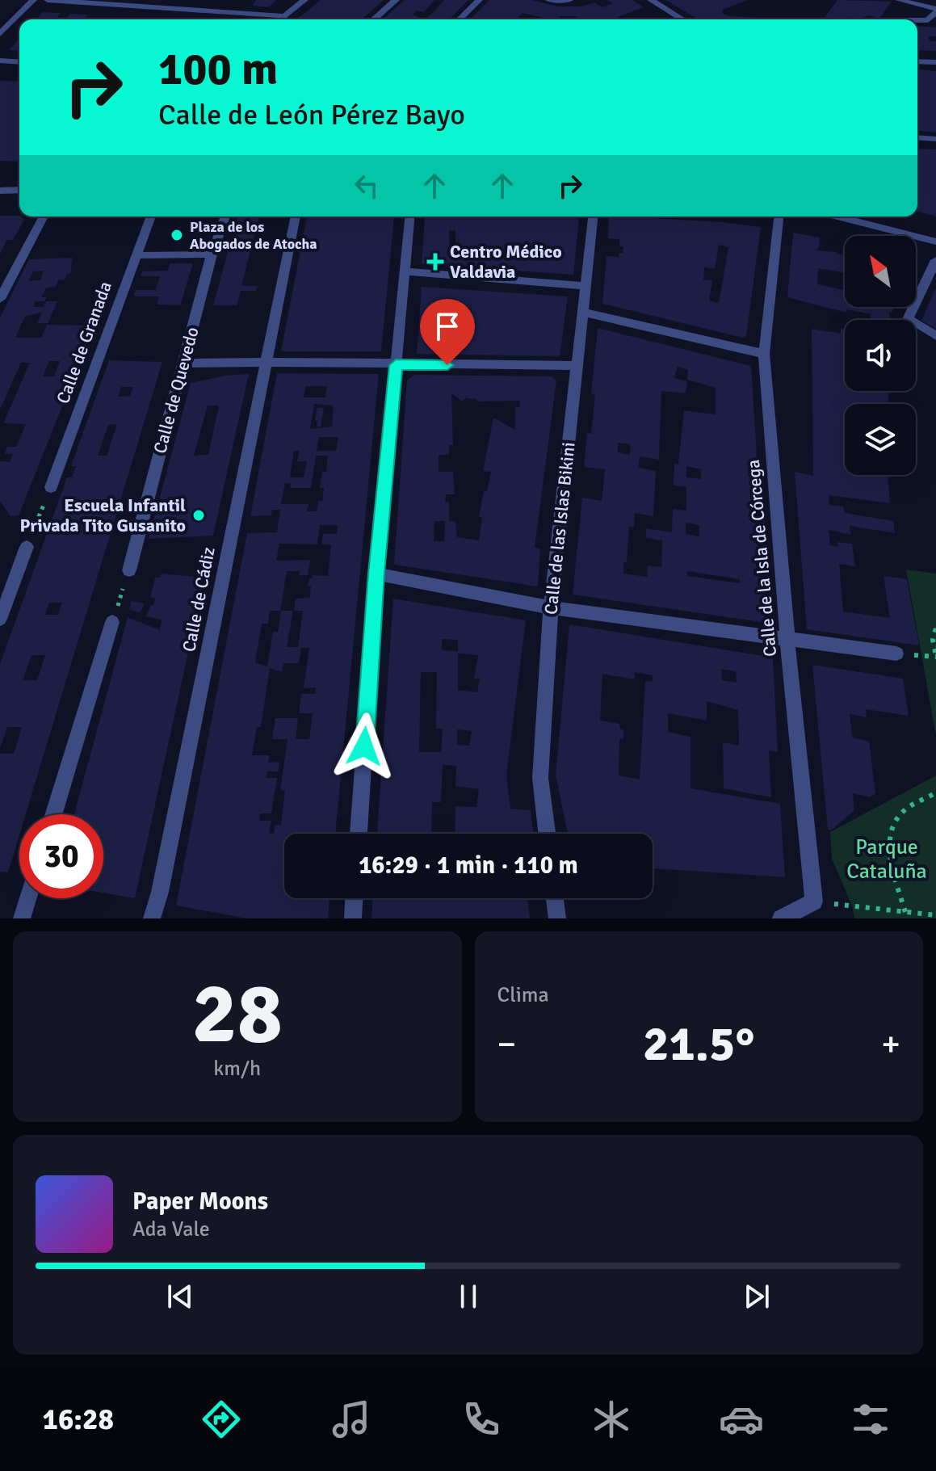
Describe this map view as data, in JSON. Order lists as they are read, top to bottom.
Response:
{
  "streets": {
    "street": [
      "Calle de Granada",
      "Calle de Quevedo",
      "Calle de las Islas Bikini",
      "Calle de la Isla de Córcega",
      "Calle de Cádiz"
    ]
  },
  "parks": ["Parque Cataluña"],
  "places": {
    "other": ["Plaza de los Abogados de Atocha", "Escuela Infantil Privada Tito Gusanito"],
    "health": ["Centro Médico Valdavia"]
  },
  "north": "top left",
  "page": {
    "turn": ["100 m", "Calle de León Pérez Bayo"],
    "limit": "30",
    "trip": "16:29 · 1 min · 110 m",
    "tile": [
      ["28", "km/h"],
      "Clima"
    ],
    "heat": ["−", "21.5°", "+"],
    "song": ["Paper Moons", "Ada Vale"],
    "tabs": "16:28"
  }
}
